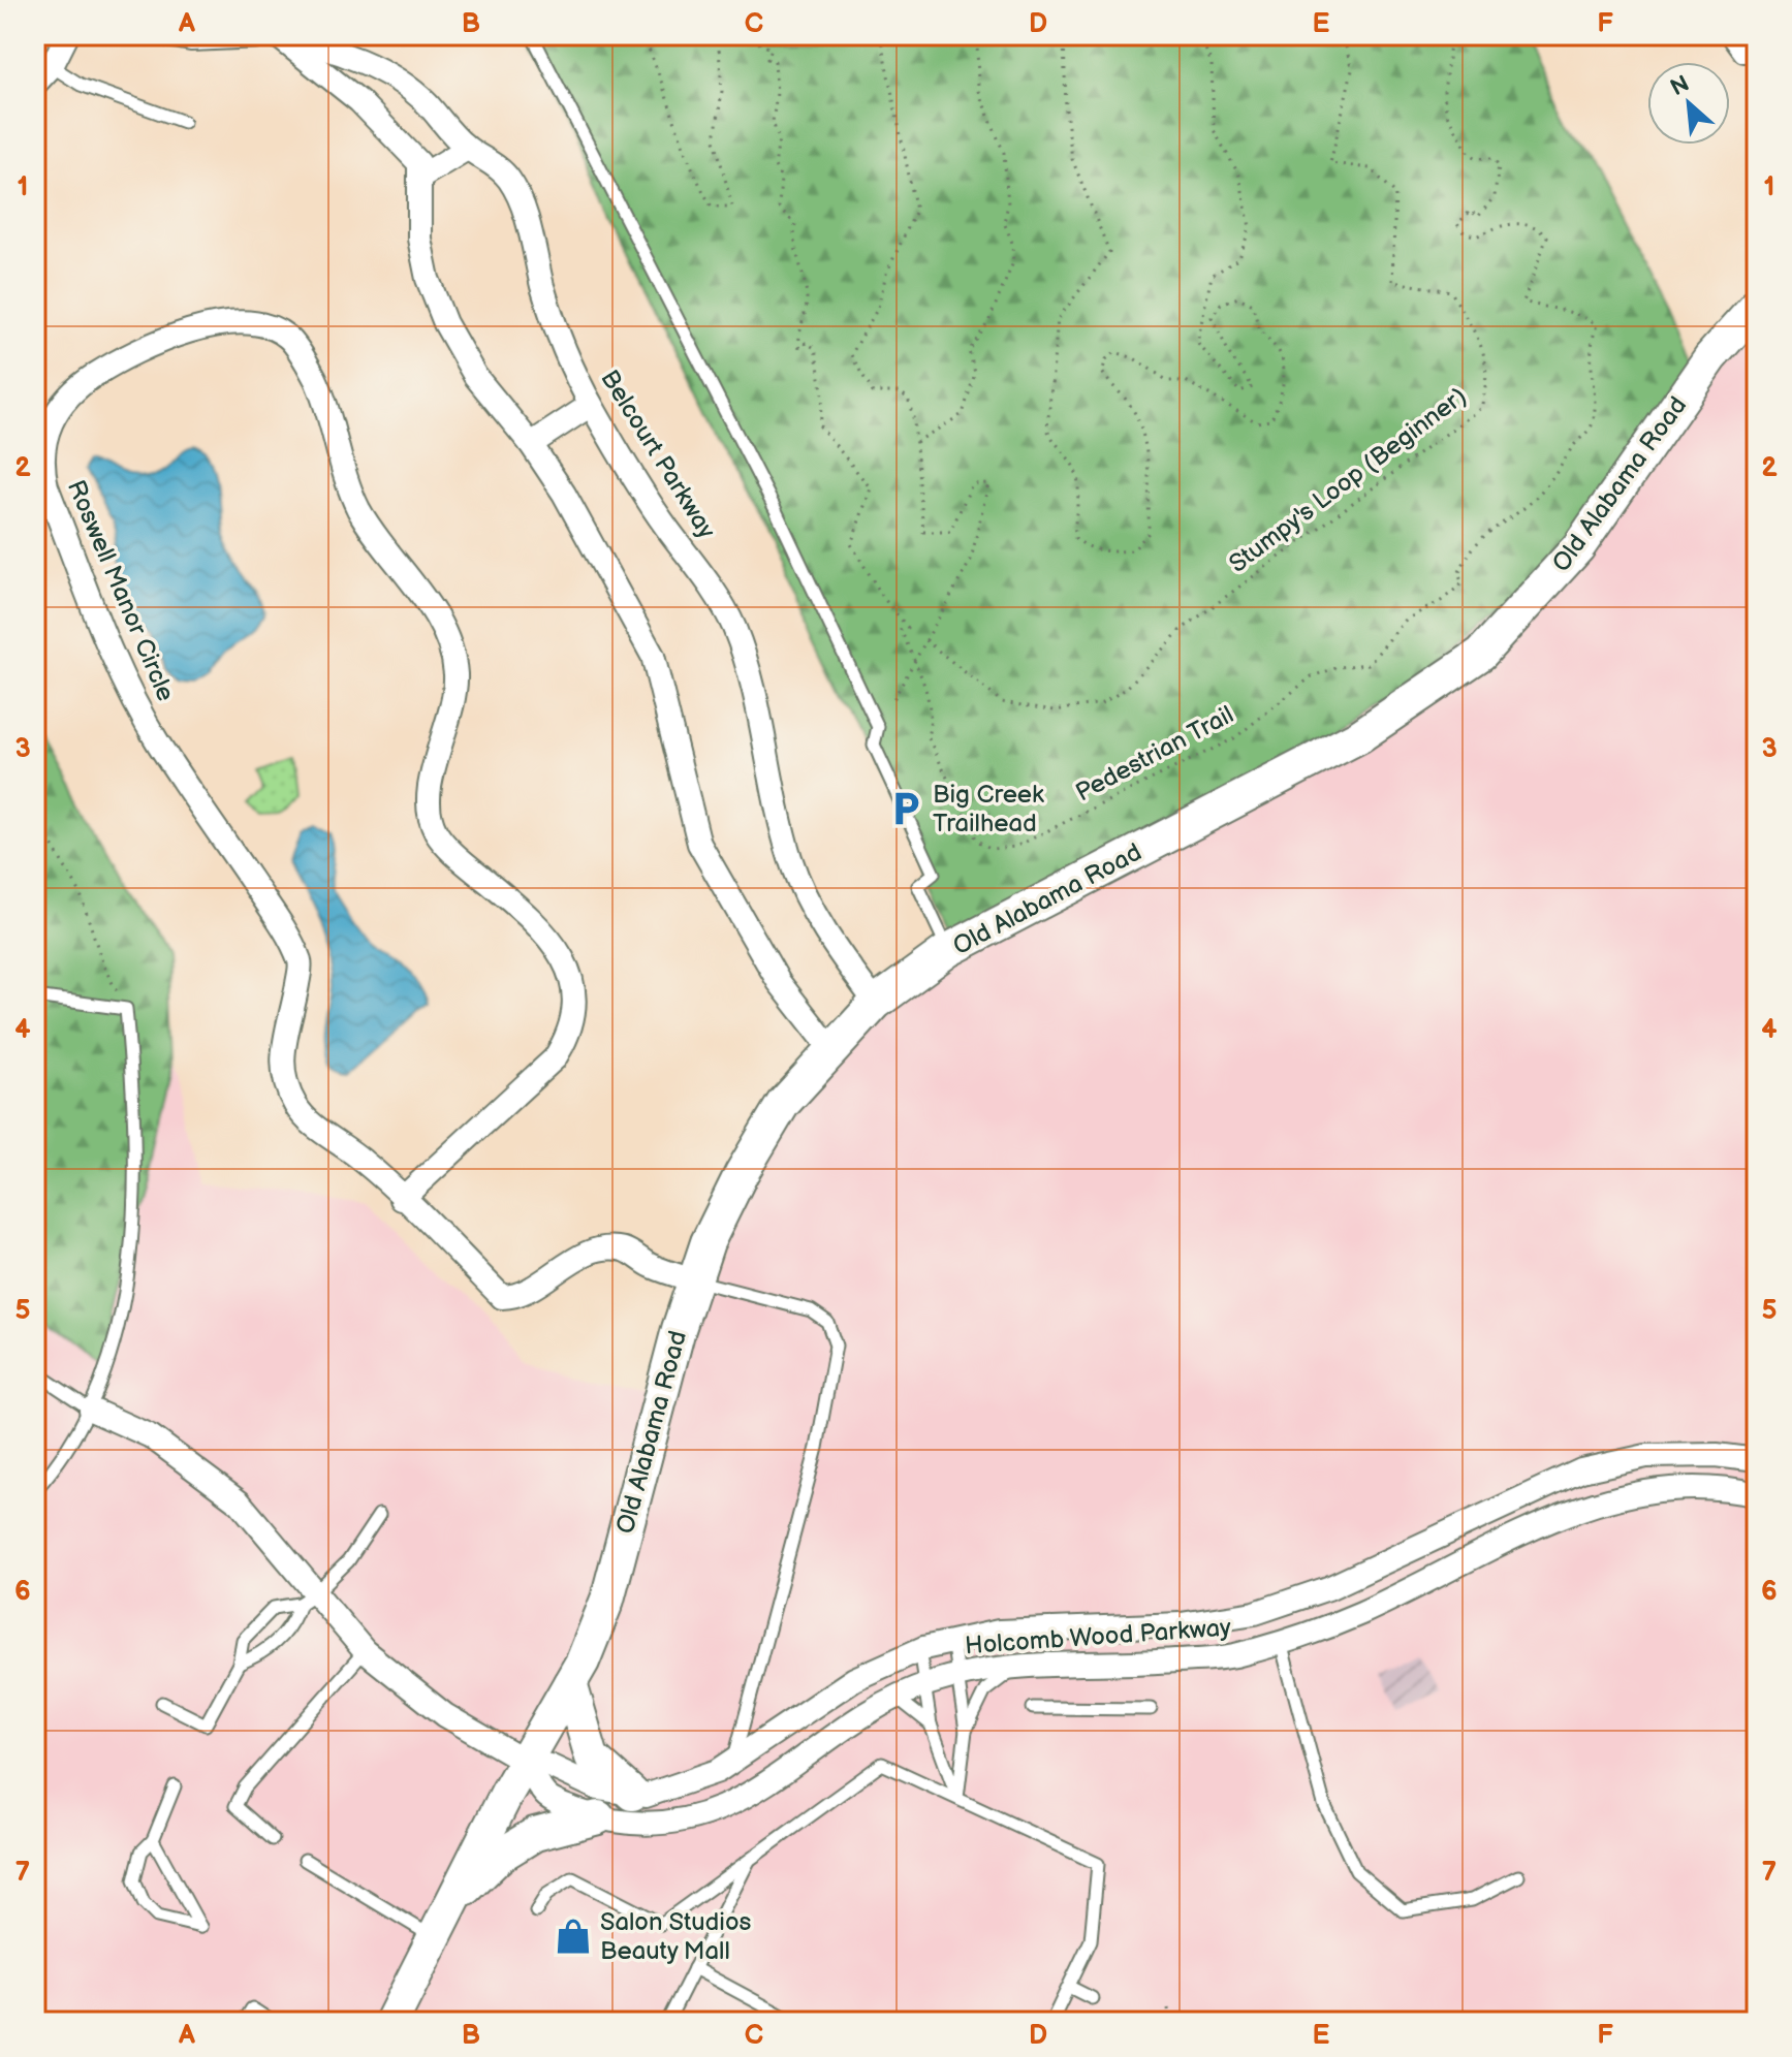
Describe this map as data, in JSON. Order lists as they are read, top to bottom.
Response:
{
  "streets": {
    "main road": ["Old Alabama Road"],
    "street": ["Belcourt Parkway", "Roswell Manor Circle", "Holcomb Wood Parkway"],
    "path": ["Stumpy's Loop (Beginner)", "Pedestrian Trail"]
  },
  "crossings": [
    ["Belcourt Parkway", "Old Alabama Road"],
    ["Old Alabama Road", "Roswell Manor Circle"],
    ["Old Alabama Road", "Holcomb Wood Parkway"]
  ],
  "places": {
    "parking": ["Big Creek Trailhead"],
    "shop": ["Salon Studios Beauty Mall"]
  },
  "north": "top left",
  "grid": {
    "columns": [
      "A",
      "B",
      "C",
      "D",
      "E",
      "F"
    ],
    "rows": [
      "1",
      "2",
      "3",
      "4",
      "5",
      "6",
      "7"
    ]
  }
}
